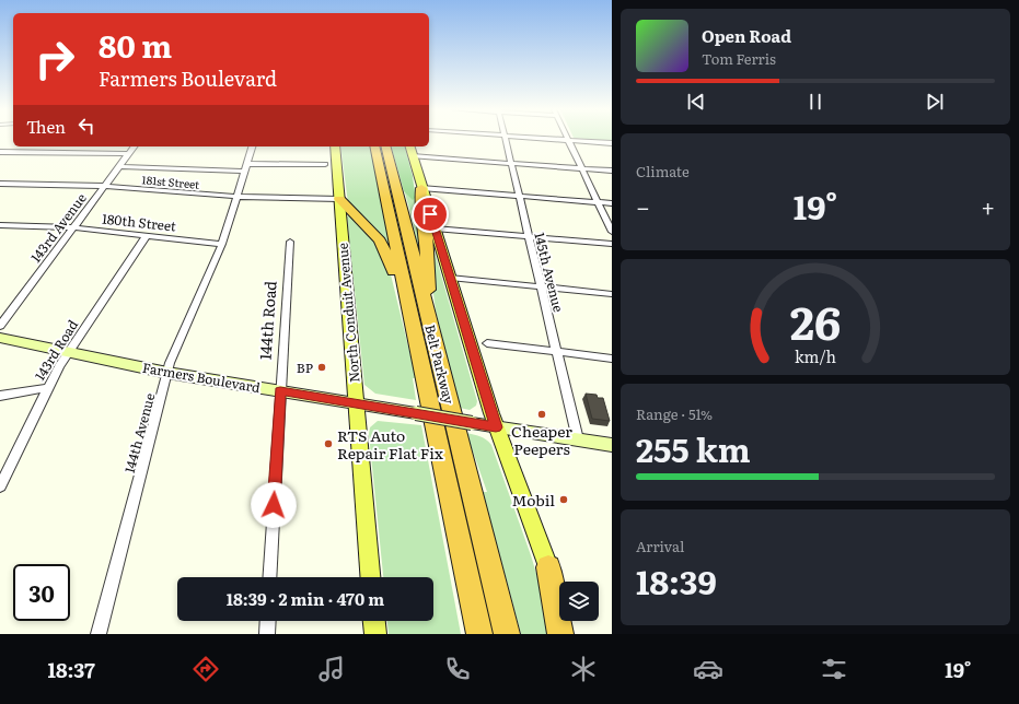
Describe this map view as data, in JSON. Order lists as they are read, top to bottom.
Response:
{
  "streets": {
    "highway": ["Belt Parkway"],
    "main road": ["North Conduit Avenue", "Farmers Boulevard"],
    "street": [
      "181st Street",
      "180th Street",
      "143rd Avenue",
      "145th Avenue",
      "144th Road",
      "143rd Road",
      "144th Avenue"
    ]
  },
  "crossings": [
    ["181st Street", "143rd Avenue"],
    ["181st Street", "North Conduit Avenue"],
    ["181st Street", "144th Avenue"],
    ["180th Street", "143rd Avenue"],
    ["180th Street", "143rd Road"],
    ["180th Street", "144th Avenue"],
    ["145th Avenue", "Farmers Boulevard"],
    ["North Conduit Avenue", "Farmers Boulevard"],
    ["144th Road", "Farmers Boulevard"],
    ["143rd Road", "Farmers Boulevard"],
    ["Farmers Boulevard", "144th Avenue"]
  ],
  "places": [
    "BP",
    "Cheaper Peepers",
    "RTS Auto Repair Flat Fix",
    "Mobil"
  ],
  "page": {
    "turn": ["80 m", "Farmers Boulevard"],
    "song": ["Open Road", "Tom Ferris"],
    "then": "Then",
    "tile": [
      "Climate",
      ["Range · 51%", "255 km"],
      ["Arrival", "18:39"]
    ],
    "heat": ["−", "19°", "+"],
    "limit": "30",
    "trip": "18:39 · 2 min · 470 m",
    "tabs": ["18:37", "19°"],
    "gauge": ["26", "km/h"]
  }
}
